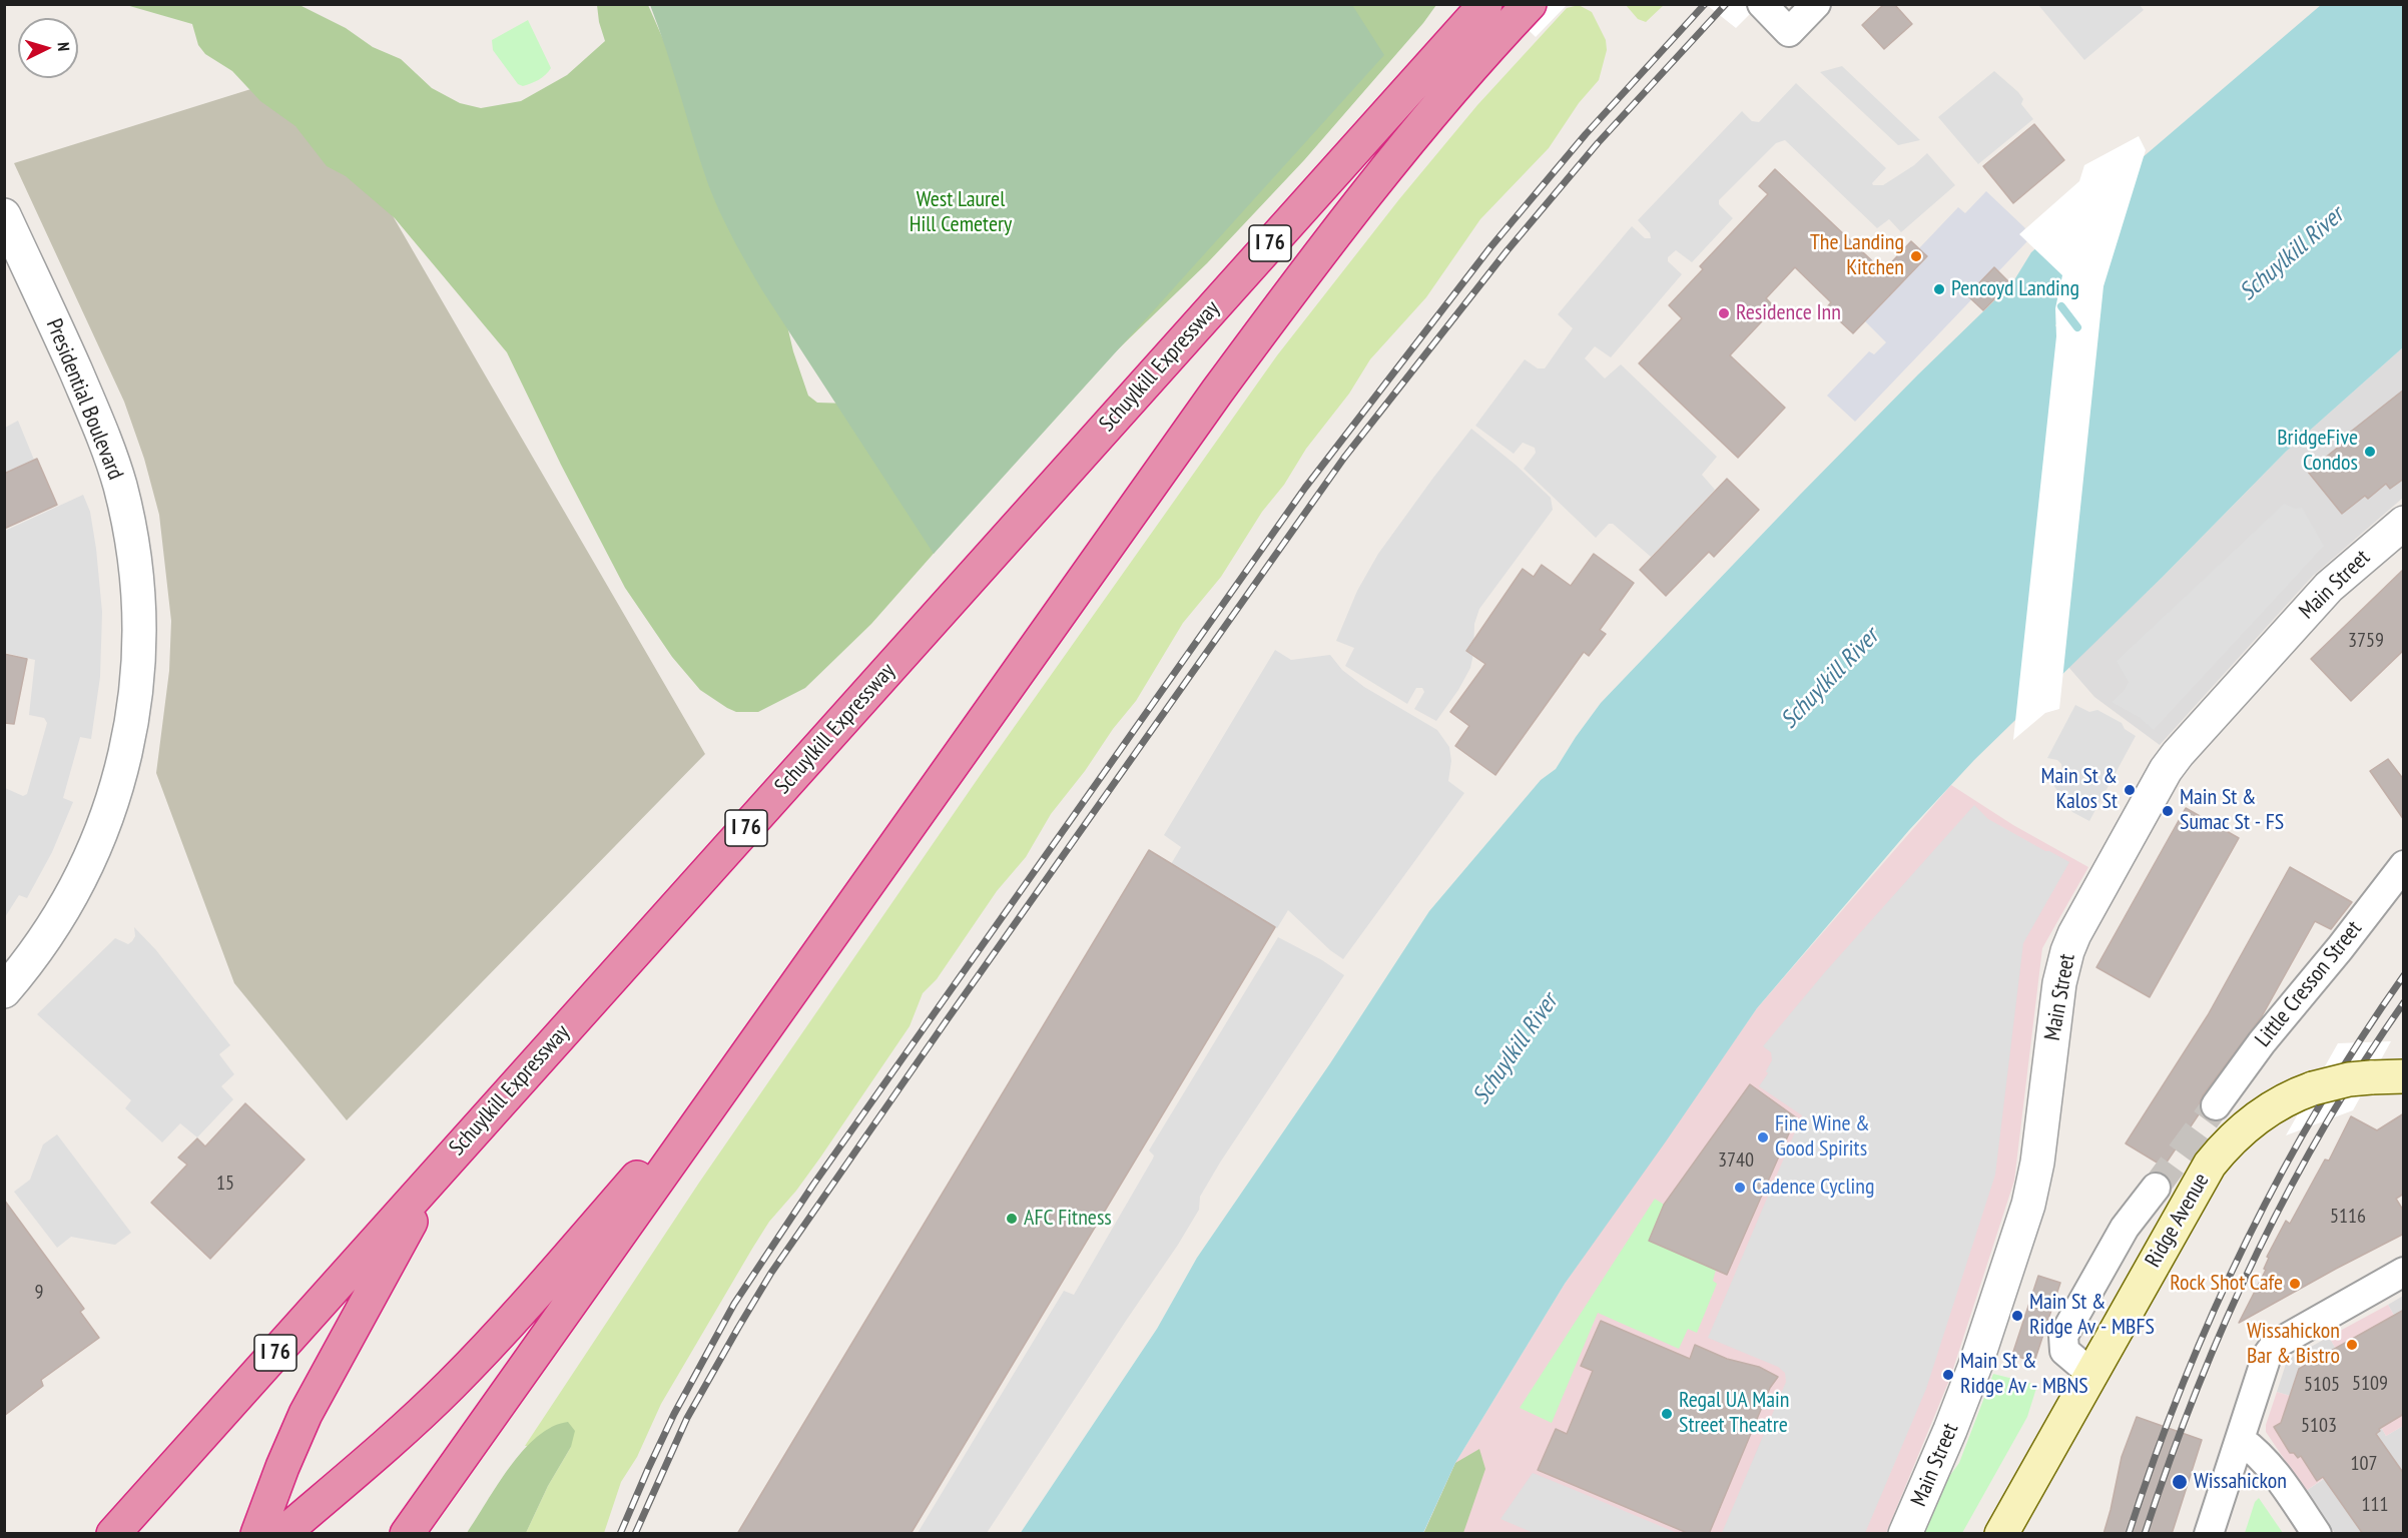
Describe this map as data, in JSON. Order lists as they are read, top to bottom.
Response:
{
  "streets": {
    "highway": ["I 76", "Schuylkill Expressway"],
    "main road": ["Ridge Avenue"],
    "street": ["Presidential Boulevard", "Main Street", "Little Cresson Street"]
  },
  "water": ["Schuylkill River"],
  "parks": ["West Laurel Hill Cemetery"],
  "places": [
    "The Landing Kitchen",
    "Pencoyd Landing",
    "Residence Inn",
    "BridgeFive Condos",
    "Main St & Kalos St",
    "Main St & Sumac St - FS",
    "Fine Wine & Good Spirits",
    "Cadence Cycling",
    "AFC Fitness",
    "Rock Shot Cafe",
    "Main St & Ridge Av - MBFS",
    "Wissahickon Bar & Bistro",
    "Main St & Ridge Av - MBNS",
    "Regal UA Main Street Theatre",
    "Wissahickon"
  ],
  "house_numbers": [
    "3759",
    "3740",
    "15",
    "5116",
    "9",
    "5109",
    "5105",
    "5103",
    "107",
    "111"
  ],
  "north": "right"
}
